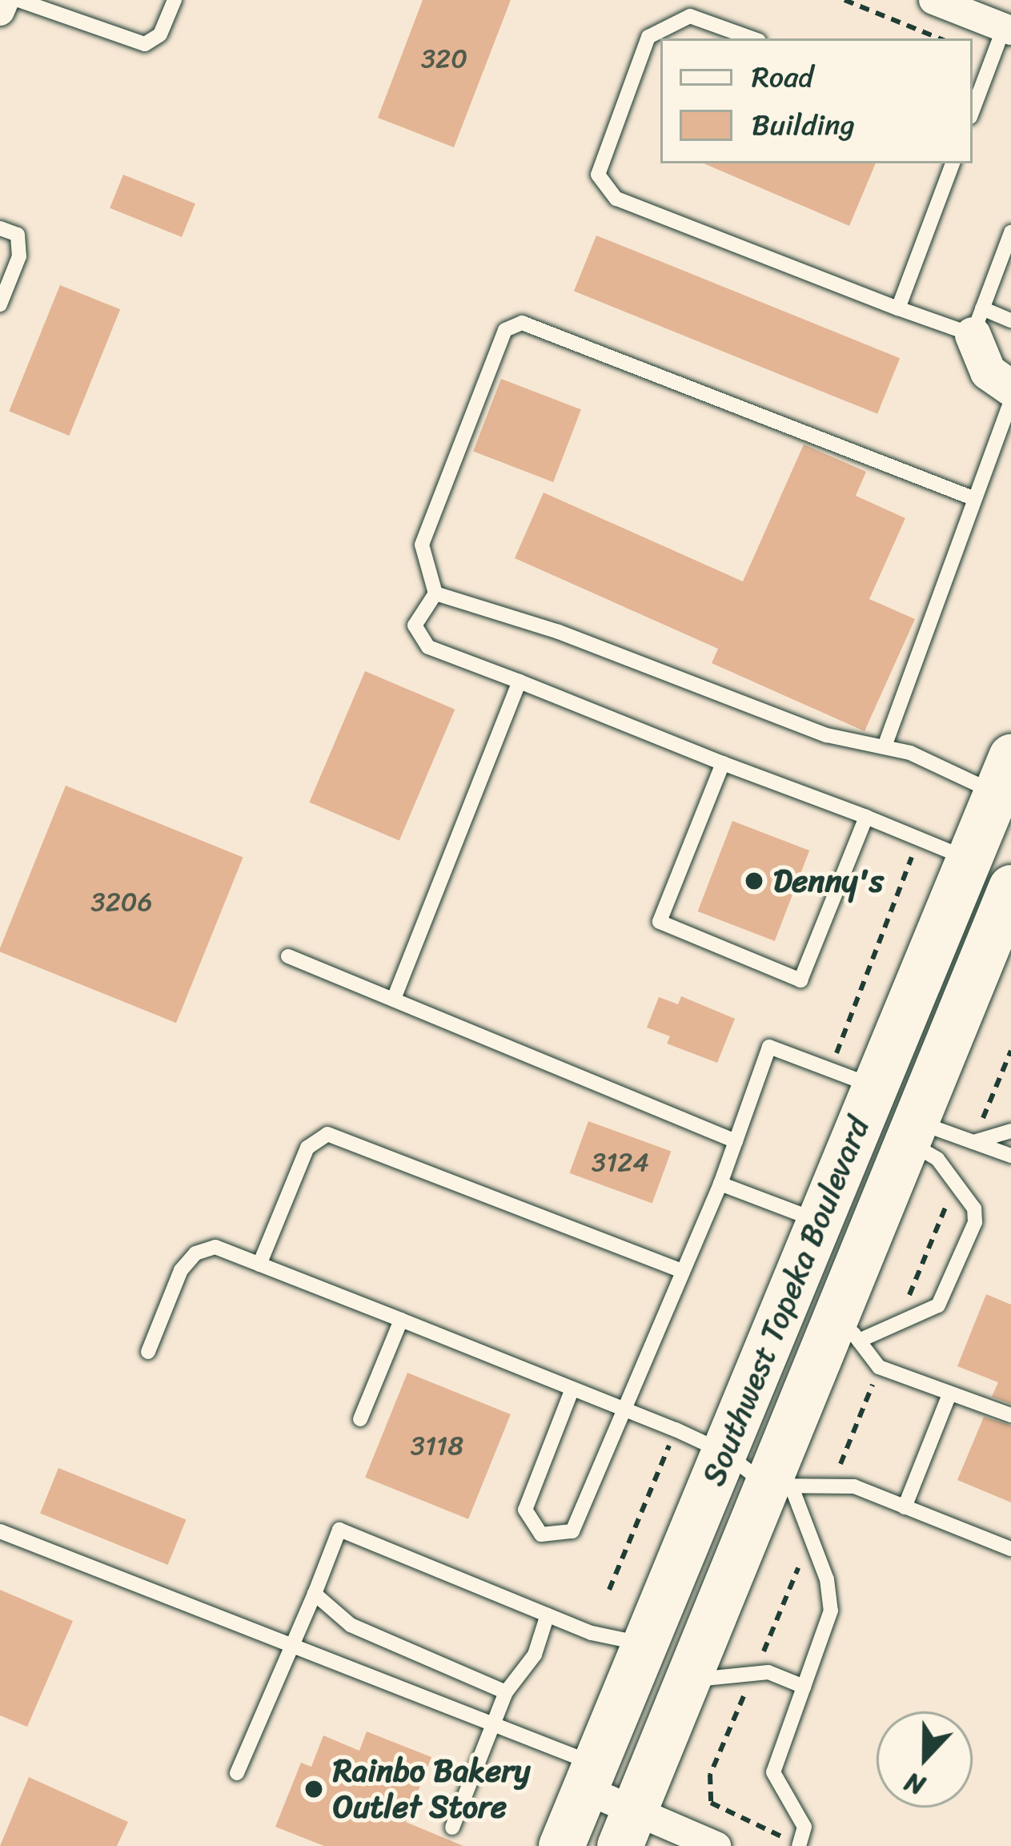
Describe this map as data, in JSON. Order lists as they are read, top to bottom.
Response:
{
  "streets": {
    "main road": ["Southwest Topeka Boulevard"]
  },
  "places": ["Denny's", "Rainbo Bakery Outlet Store"],
  "house_numbers": [
    "320",
    "3206",
    "3124",
    "3118"
  ],
  "legend": ["Road", "Building"],
  "north": "bottom"
}
